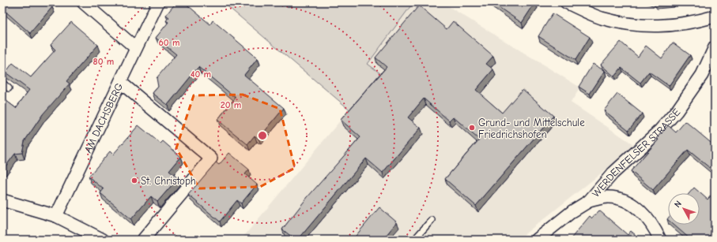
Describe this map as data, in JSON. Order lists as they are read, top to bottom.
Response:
{
  "streets": {
    "street": ["AM DACHSBERG", "WERDENFELSER STRASSE"]
  },
  "places": ["Grund- und Mittelschule Friedrichshofen", "St. Christoph"],
  "north": "top left",
  "rings": [
    "60 m",
    "80 m",
    "40 m",
    "20 m"
  ]
}
